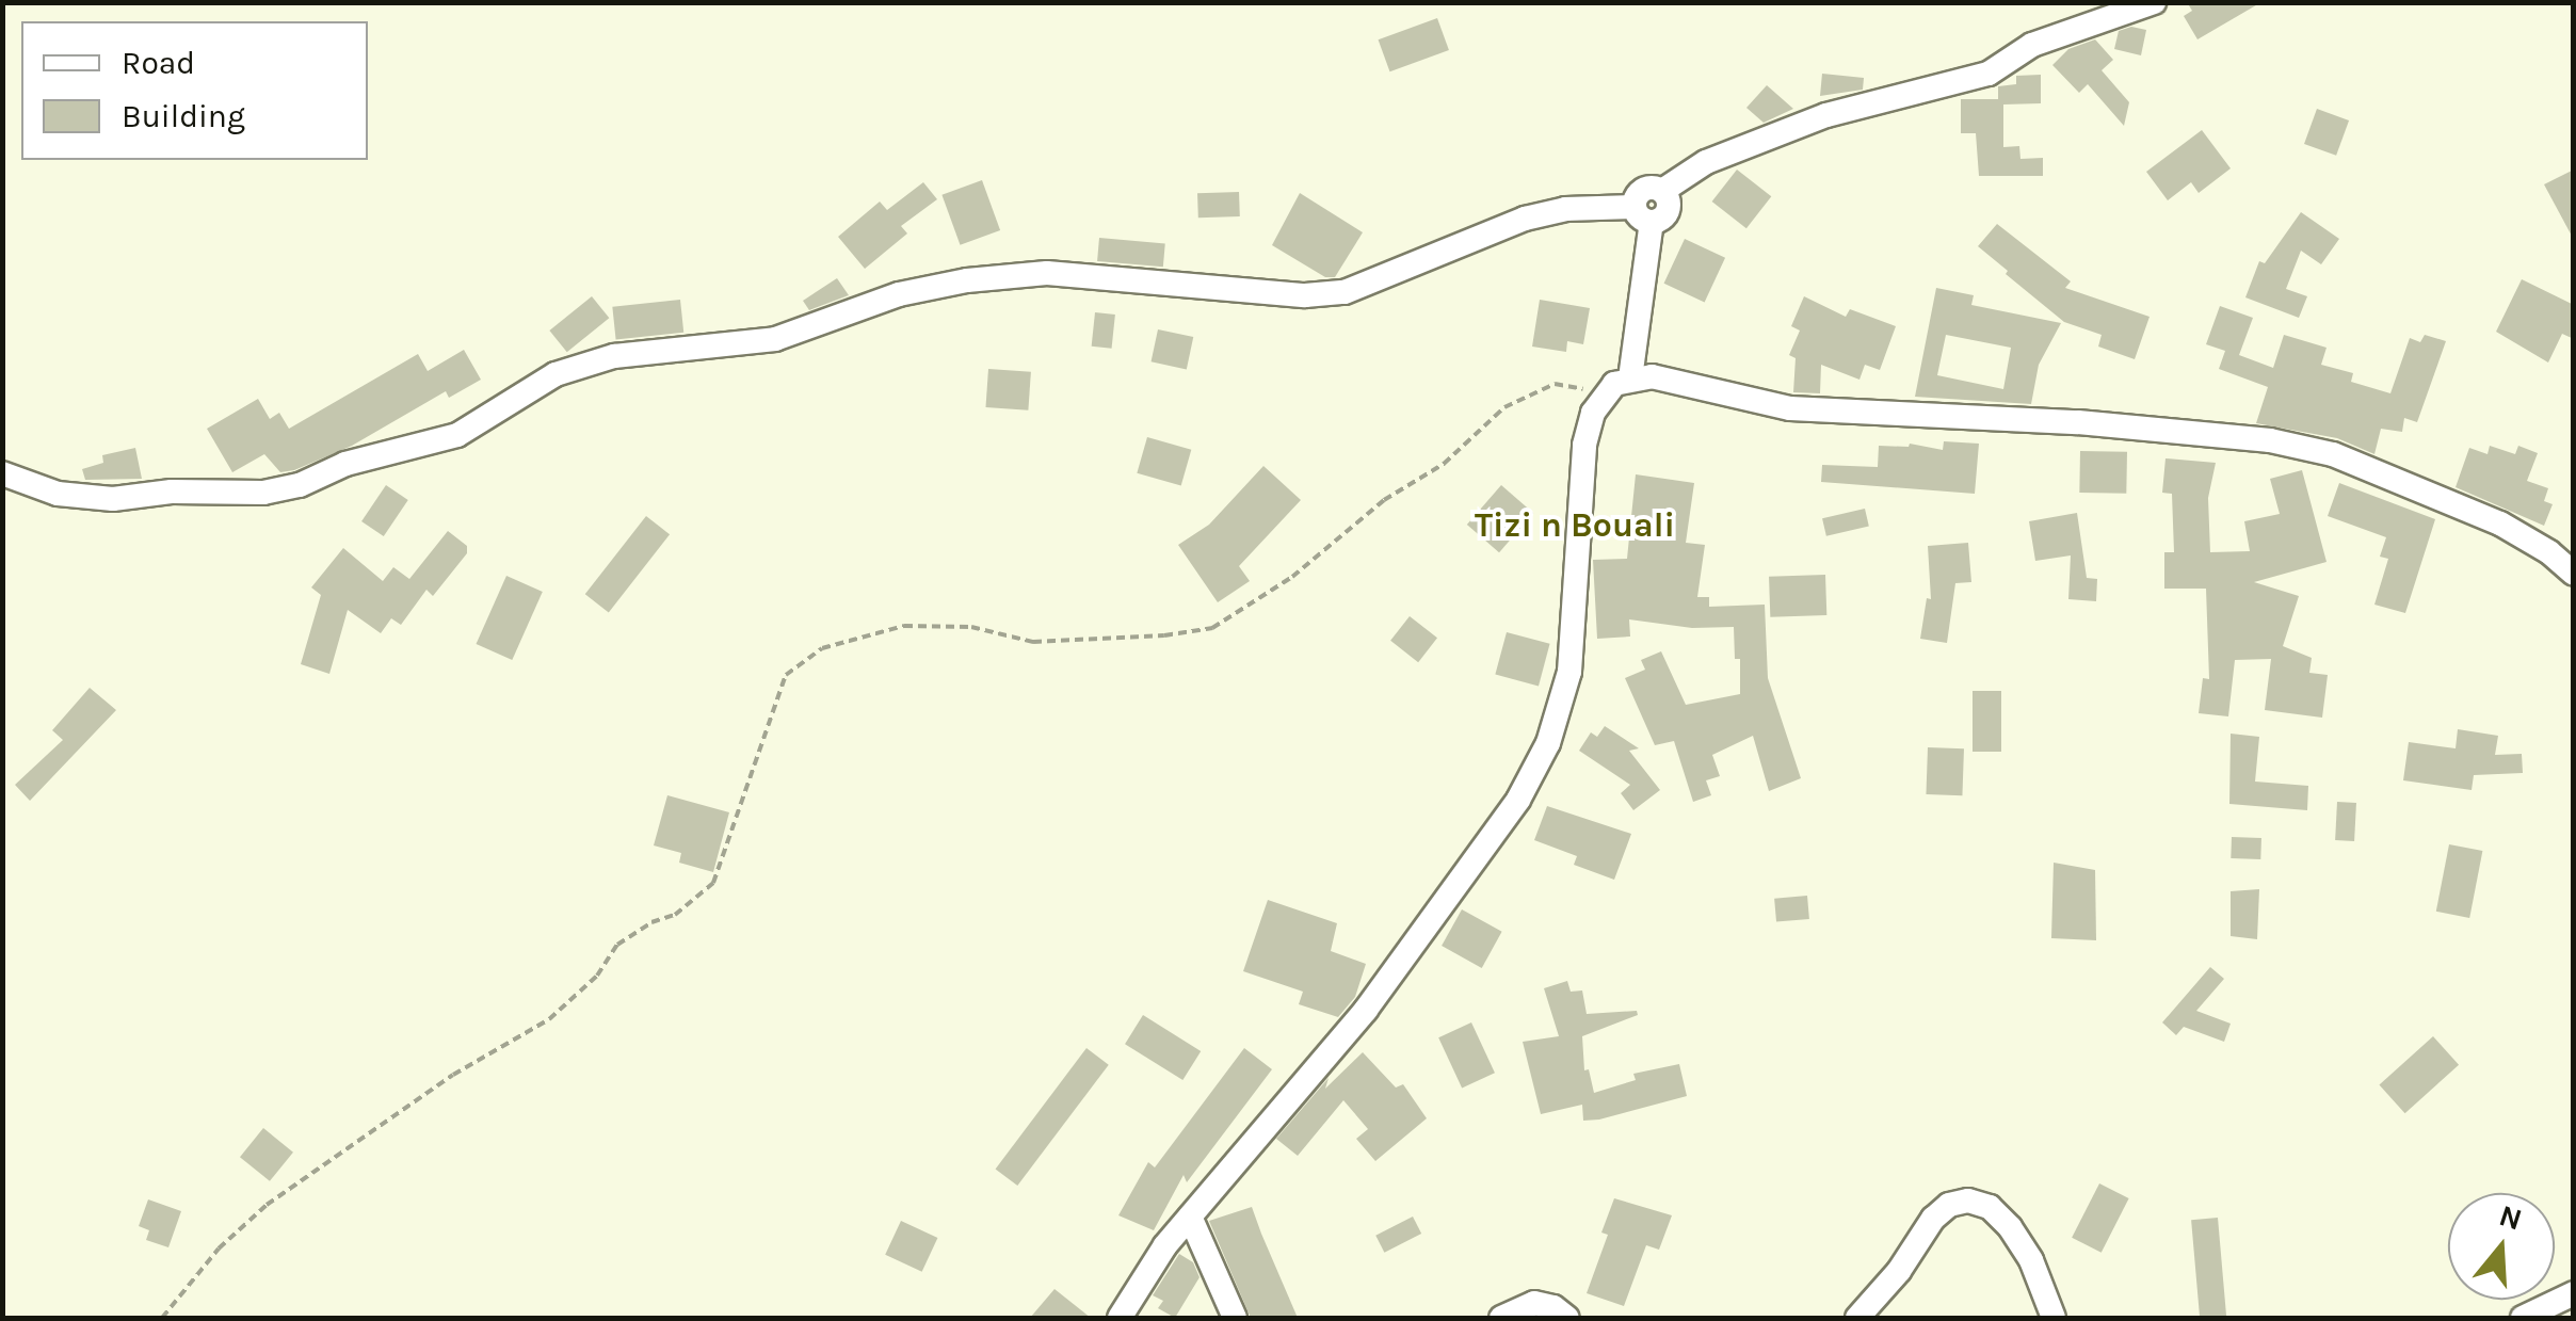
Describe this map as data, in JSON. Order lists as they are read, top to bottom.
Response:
{
  "districts": ["Tizi n Bouali"],
  "legend": ["Road", "Building"],
  "north": "top"
}
